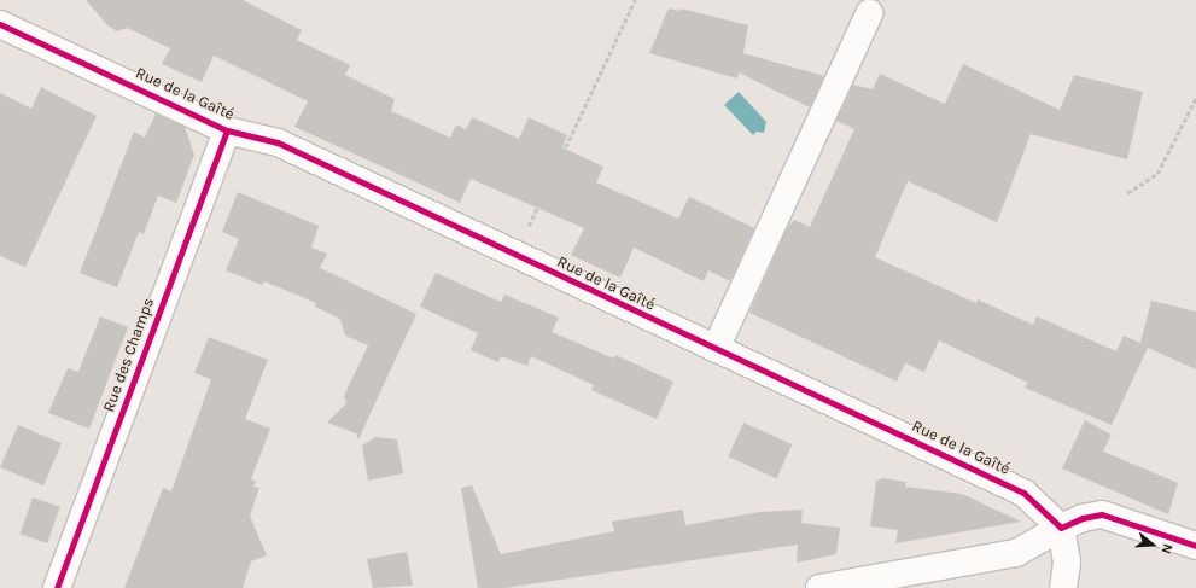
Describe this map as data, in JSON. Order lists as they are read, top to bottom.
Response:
{
  "streets": {
    "street": ["Rue de la Gaîté", "Rue des Champs"]
  },
  "crossings": [
    ["Rue de la Gaîté", "Rue des Champs"]
  ],
  "north": "right"
}
